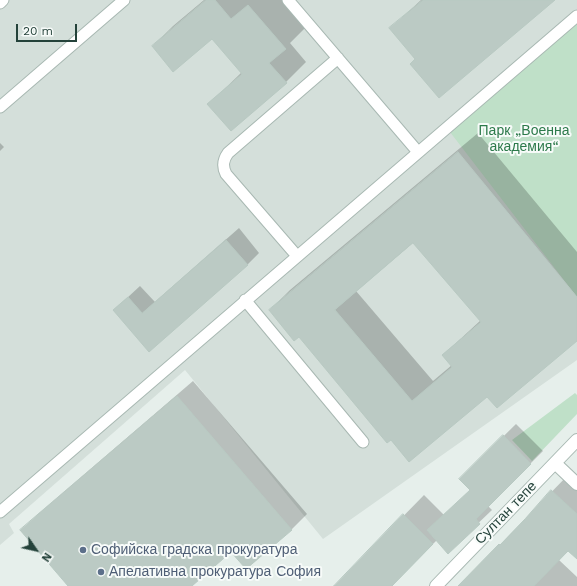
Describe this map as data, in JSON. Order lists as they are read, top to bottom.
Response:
{
  "streets": {
    "street": ["Султан тепе"]
  },
  "parks": ["Парк „Военна академия“"],
  "places": ["Софийска градска прокуратура", "Апелативна прокуратура София"],
  "scale_bar": "20 m",
  "north": "bottom right"
}
